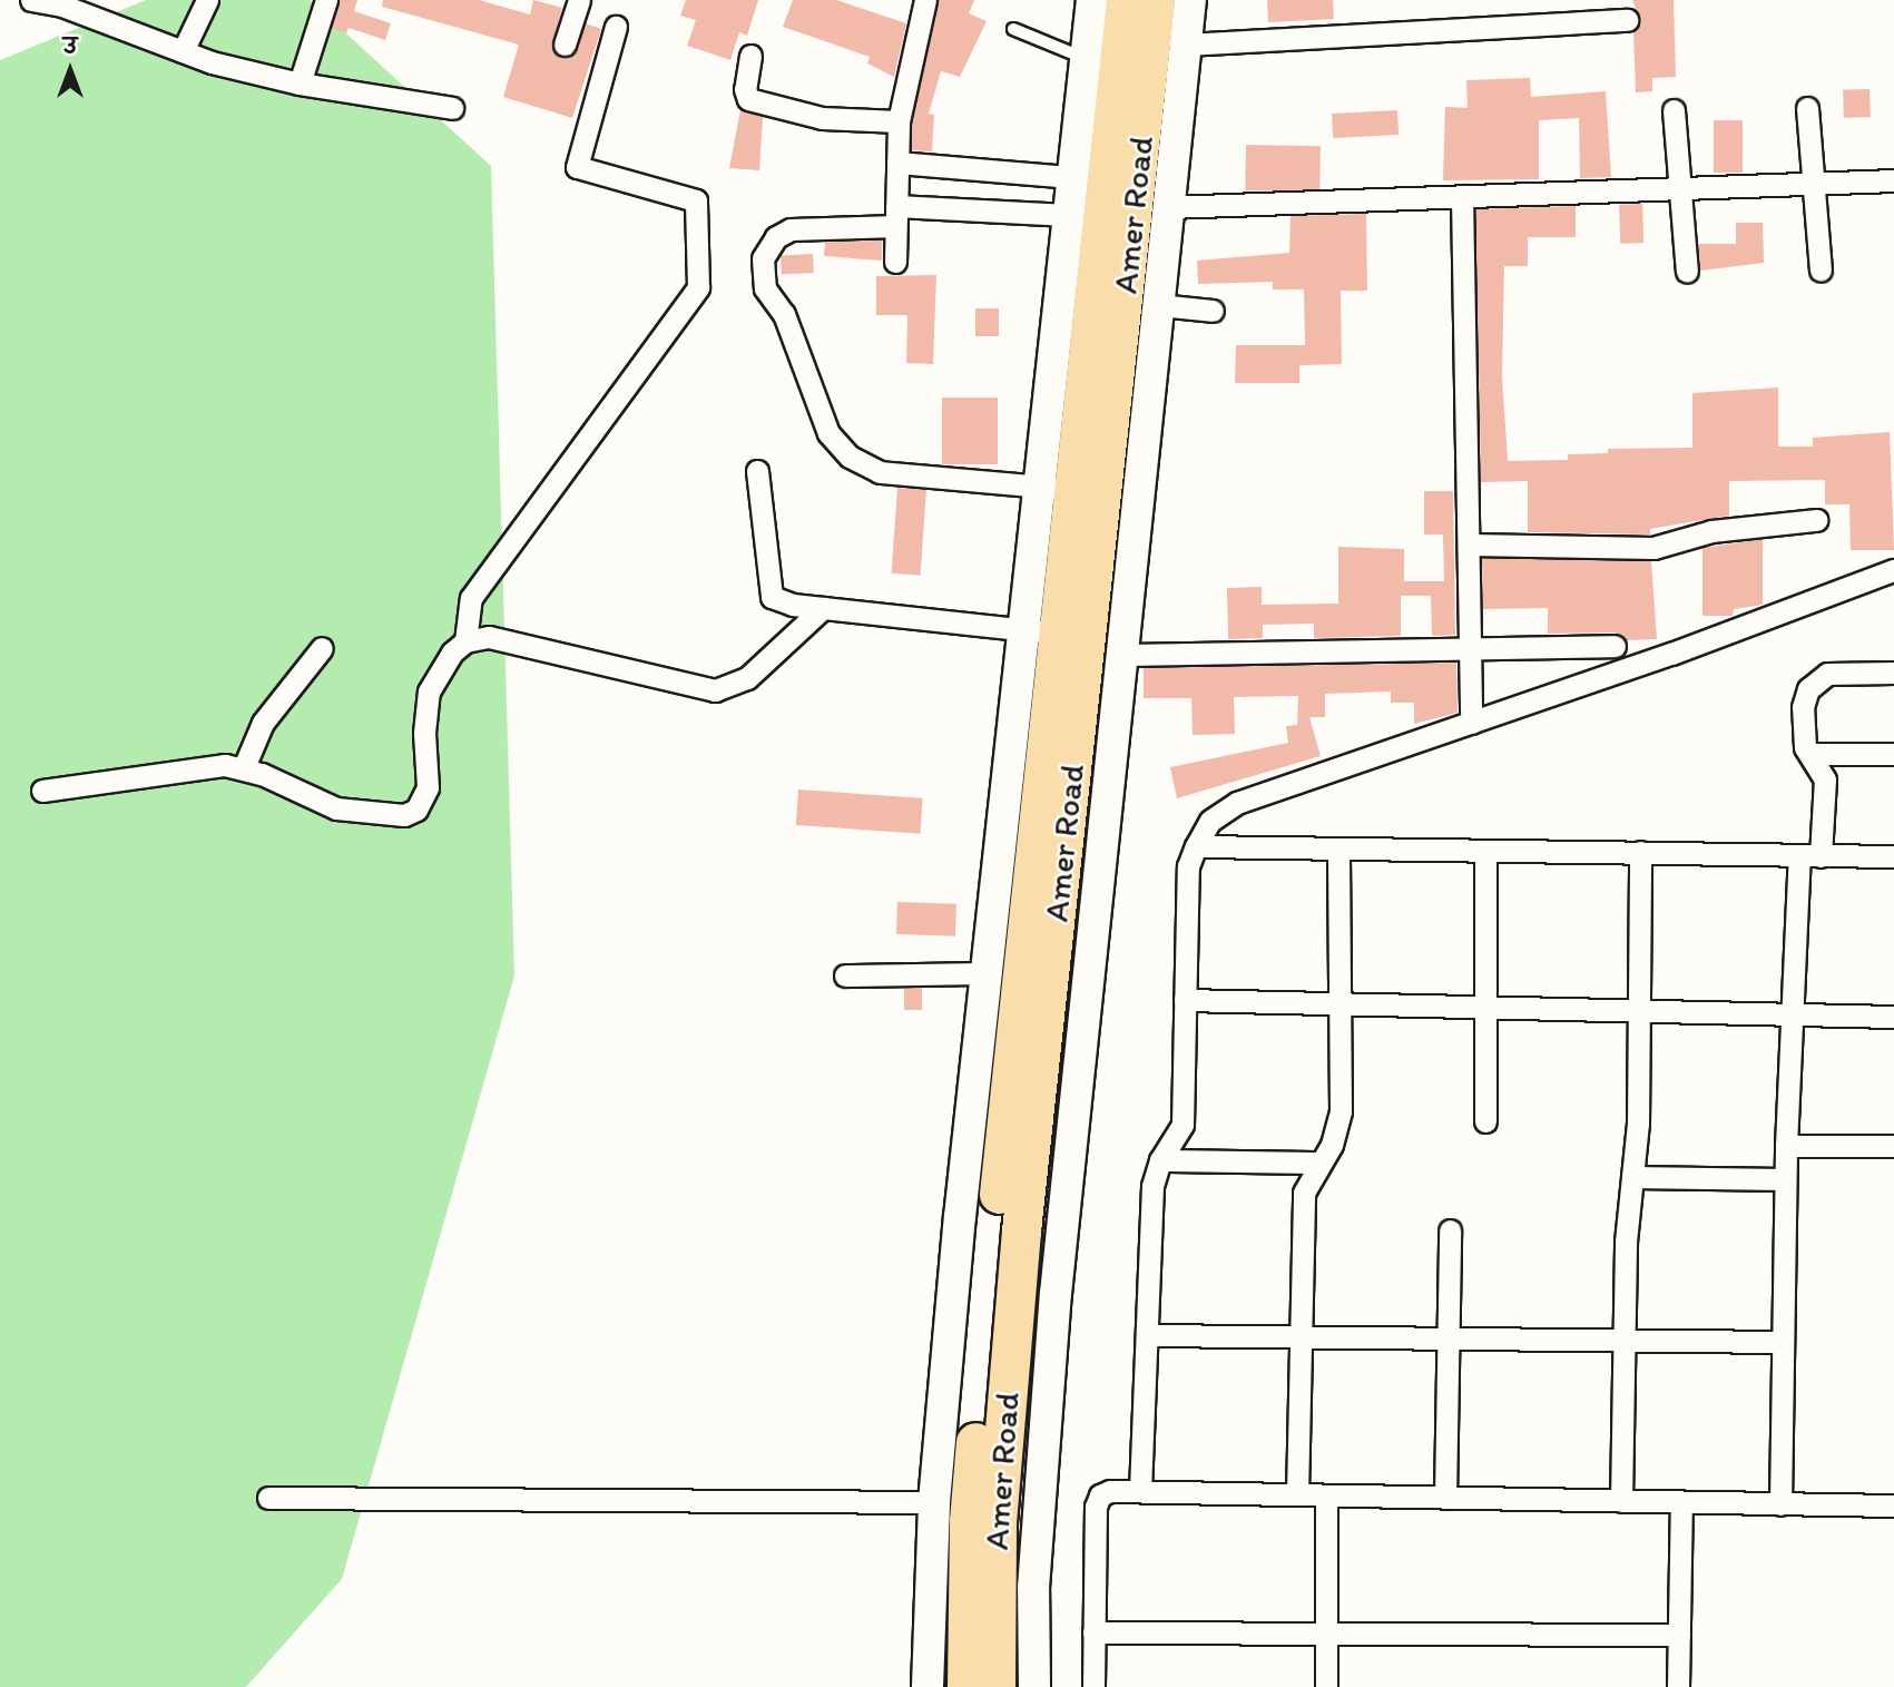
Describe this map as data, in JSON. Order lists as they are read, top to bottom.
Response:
{
  "streets": {
    "highway": ["Amer Road"]
  },
  "north": "top"
}
